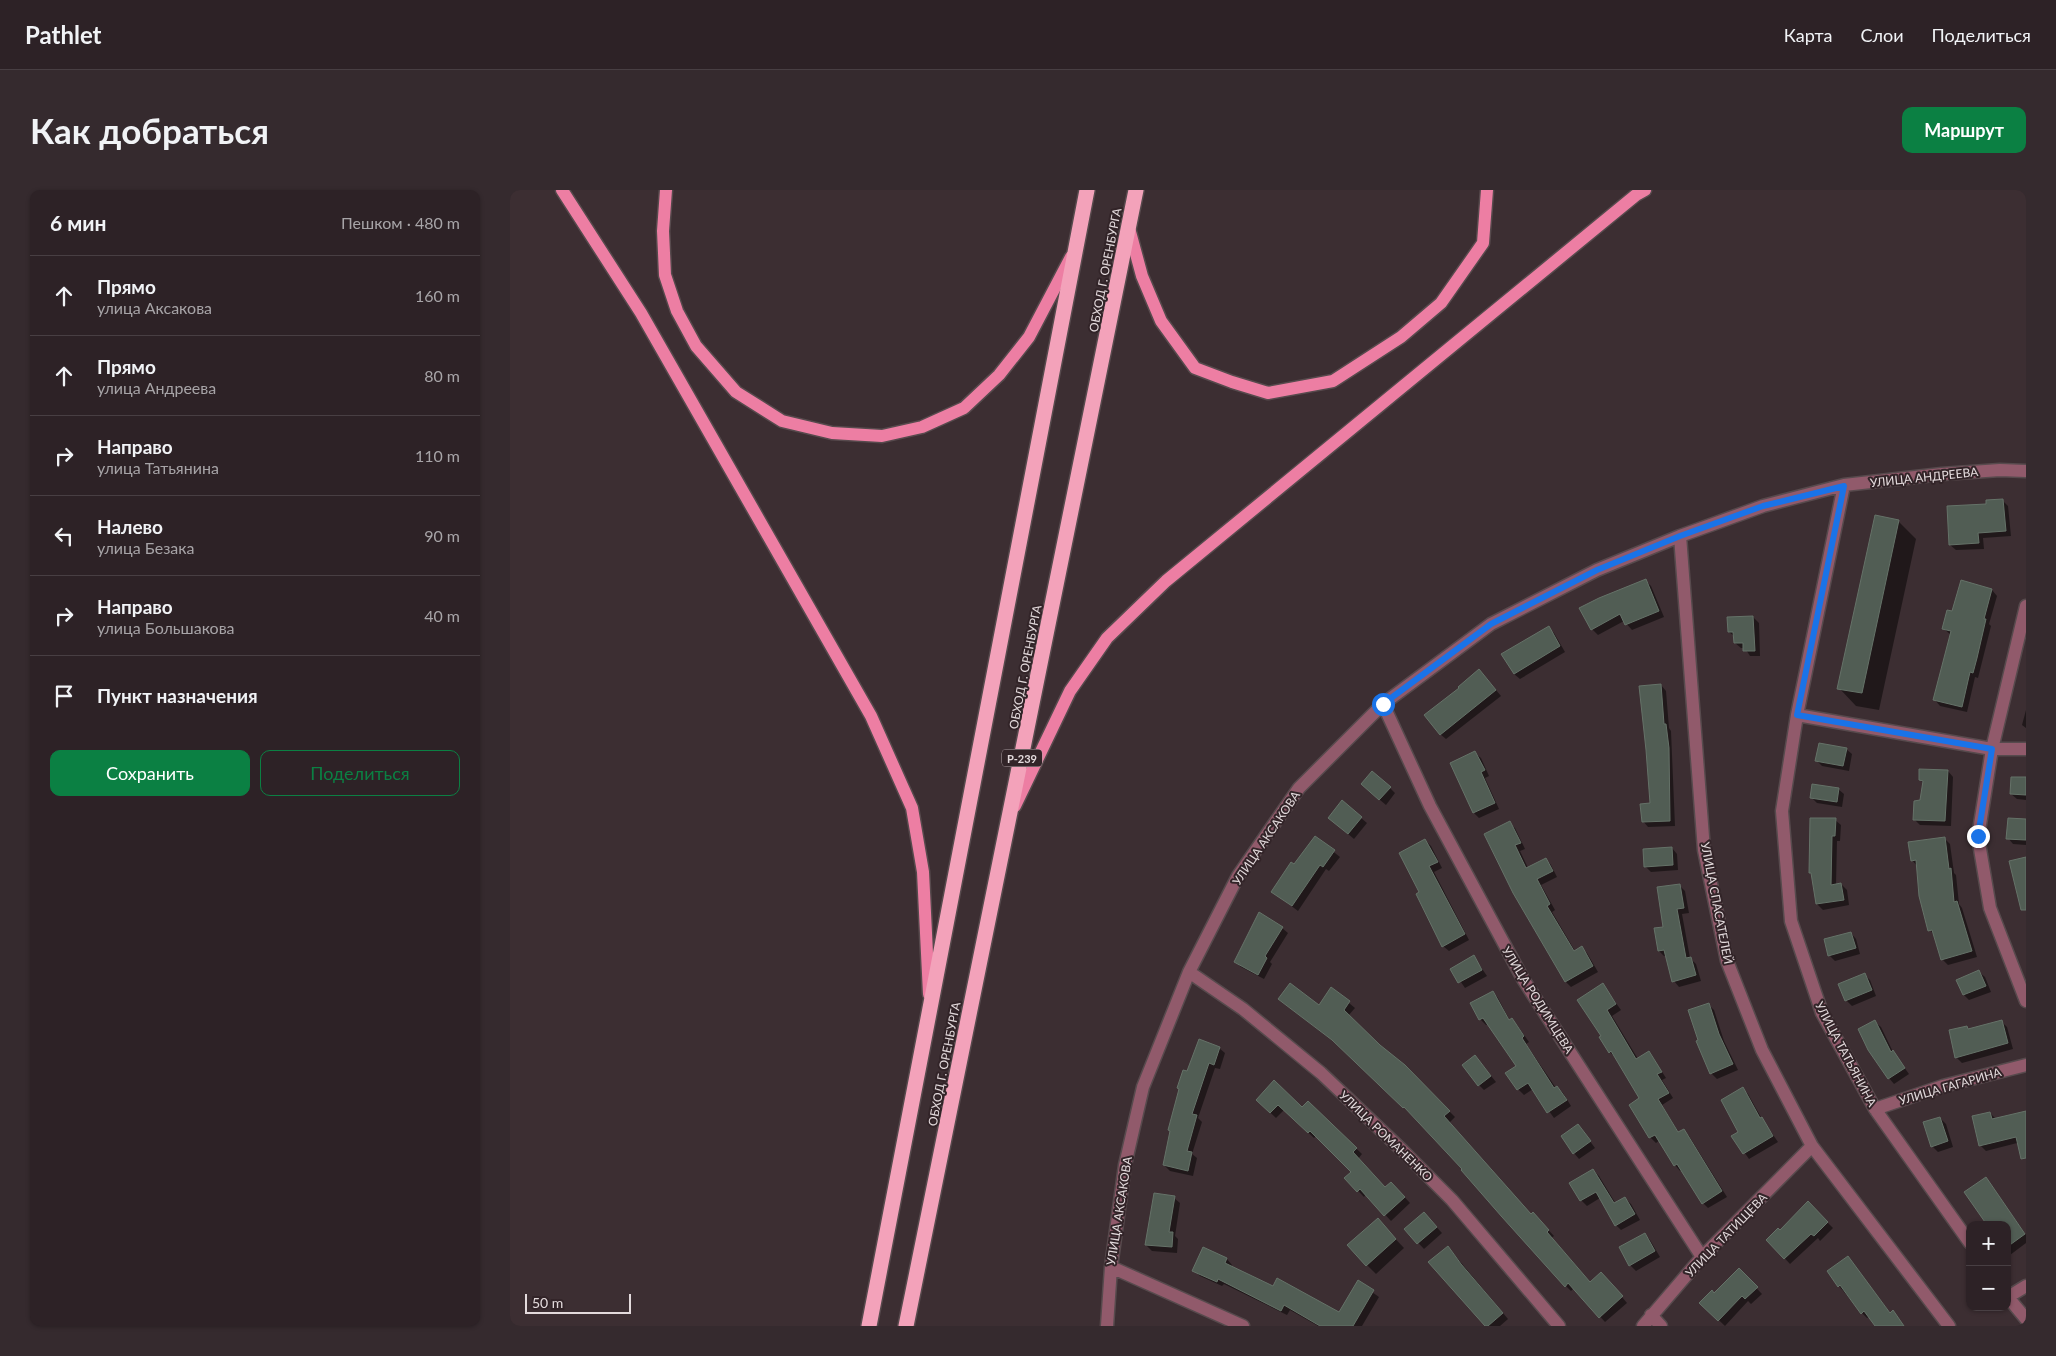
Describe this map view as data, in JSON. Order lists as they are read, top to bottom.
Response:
{
  "streets": {
    "highway": ["ОБХОД Г. ОРЕНБУРГА", "Р-239"],
    "street": [
      "УЛИЦА АНДРЕЕВА",
      "УЛИЦА АКСАКОВА",
      "УЛИЦА СПАСАТЕЛЕЙ",
      "УЛИЦА РОДИМЦЕВА",
      "УЛИЦА ТАТЬЯНИНА",
      "УЛИЦА ГАГАРИНА",
      "УЛИЦА РОМАНЕНКО",
      "УЛИЦА ТАТИЩЕВА"
    ]
  },
  "crossings": [
    ["УЛИЦА АНДРЕЕВА", "УЛИЦА АКСАКОВА"],
    ["УЛИЦА АНДРЕЕВА", "УЛИЦА СПАСАТЕЛЕЙ"],
    ["УЛИЦА АНДРЕЕВА", "УЛИЦА ТАТЬЯНИНА"],
    ["УЛИЦА АКСАКОВА", "УЛИЦА СПАСАТЕЛЕЙ"],
    ["УЛИЦА АКСАКОВА", "УЛИЦА РОДИМЦЕВА"],
    ["УЛИЦА АКСАКОВА", "УЛИЦА РОМАНЕНКО"],
    ["УЛИЦА СПАСАТЕЛЕЙ", "УЛИЦА ТАТИЩЕВА"],
    ["УЛИЦА РОДИМЦЕВА", "УЛИЦА ТАТИЩЕВА"],
    ["УЛИЦА ТАТЬЯНИНА", "УЛИЦА ГАГАРИНА"]
  ],
  "scale_bar": "50 m",
  "page": {
    "header": "Pathlet",
    "nav": ["Карта", "Слои", "Поделиться"],
    "buttons": [
      "Маршрут",
      ["Сохранить", "Поделиться"]
    ],
    "title": "Как добраться",
    "heading": ["6 мин", "Пешком · 480 m"],
    "list": [
      ["Прямо", "улица Аксакова", "160 m"],
      ["Прямо", "улица Андреева", "80 m"],
      ["Направо", "улица Татьянина", "110 m"],
      ["Налево", "улица Безака", "90 m"],
      ["Направо", "улица Большакова", "40 m"],
      "Пункт назначения"
    ],
    "map_buttons": ["+", "−"],
    "scale": "50 m"
  }
}
